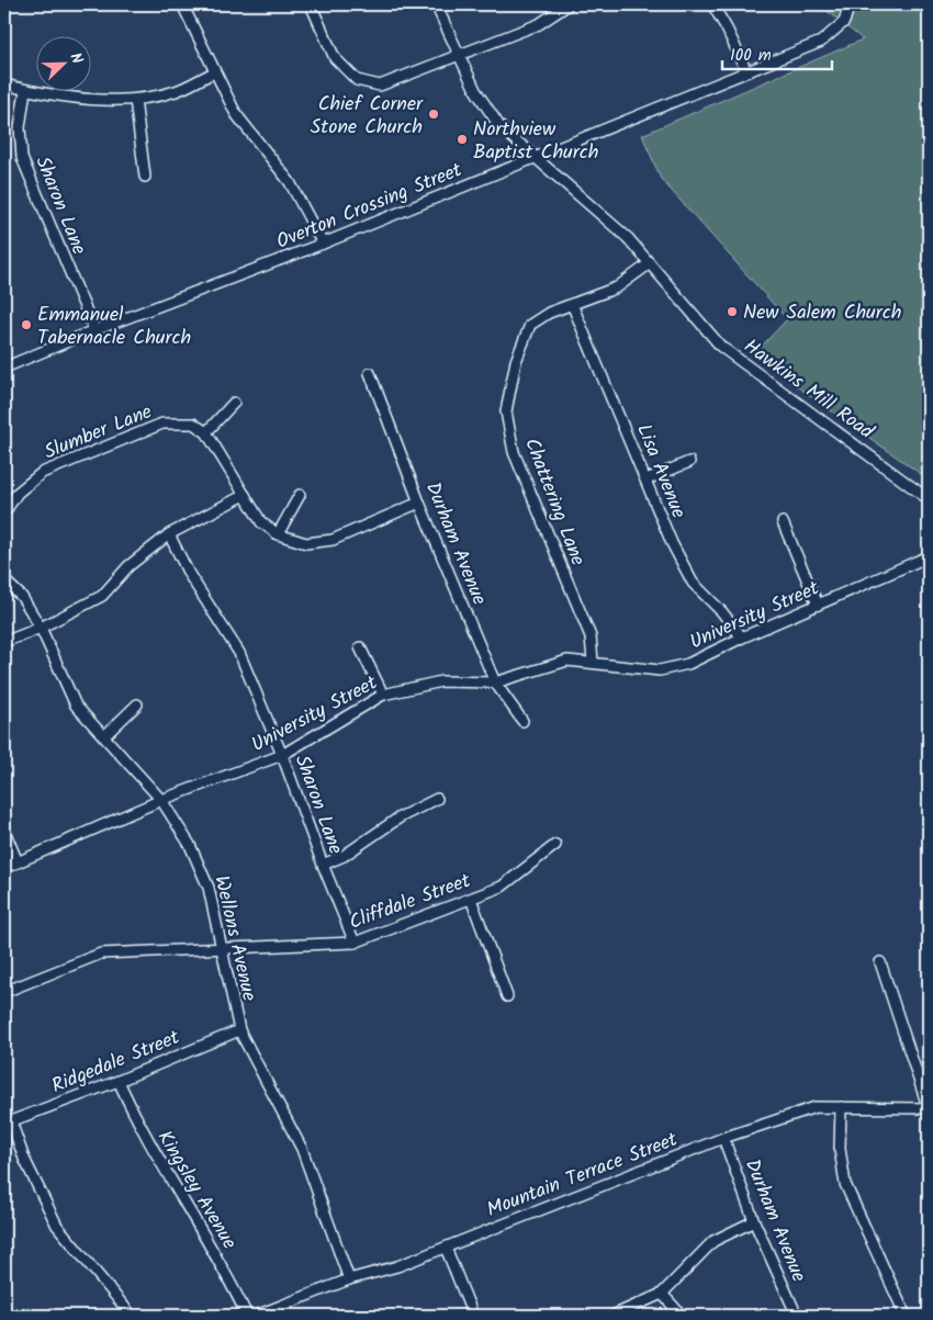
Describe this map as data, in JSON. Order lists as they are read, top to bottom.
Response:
{
  "streets": {
    "street": [
      "Sharon Lane",
      "Overton Crossing Street",
      "Hawkins Mill Road",
      "Slumber Lane",
      "Lisa Avenue",
      "Chattering Lane",
      "Durham Avenue",
      "University Street",
      "Cliffdale Street",
      "Wellons Avenue",
      "Ridgedale Street",
      "Mountain Terrace Street",
      "Kingsley Avenue"
    ]
  },
  "crossings": [
    ["Sharon Lane", "Overton Crossing Street"],
    ["Sharon Lane", "University Street"],
    ["Sharon Lane", "Cliffdale Street"],
    ["Overton Crossing Street", "Hawkins Mill Road"],
    ["Hawkins Mill Road", "Chattering Lane"],
    ["Lisa Avenue", "Chattering Lane"],
    ["Lisa Avenue", "University Street"],
    ["Chattering Lane", "University Street"],
    ["Durham Avenue", "University Street"],
    ["Durham Avenue", "Mountain Terrace Street"],
    ["University Street", "Wellons Avenue"],
    ["Cliffdale Street", "Wellons Avenue"],
    ["Wellons Avenue", "Ridgedale Street"],
    ["Wellons Avenue", "Mountain Terrace Street"],
    ["Ridgedale Street", "Kingsley Avenue"]
  ],
  "places": [
    "Chief Corner Stone Church",
    "Northview Baptist Church",
    "New Salem Church",
    "Emmanuel Tabernacle Church"
  ],
  "scale_bar": "100 m",
  "north": "top right"
}
